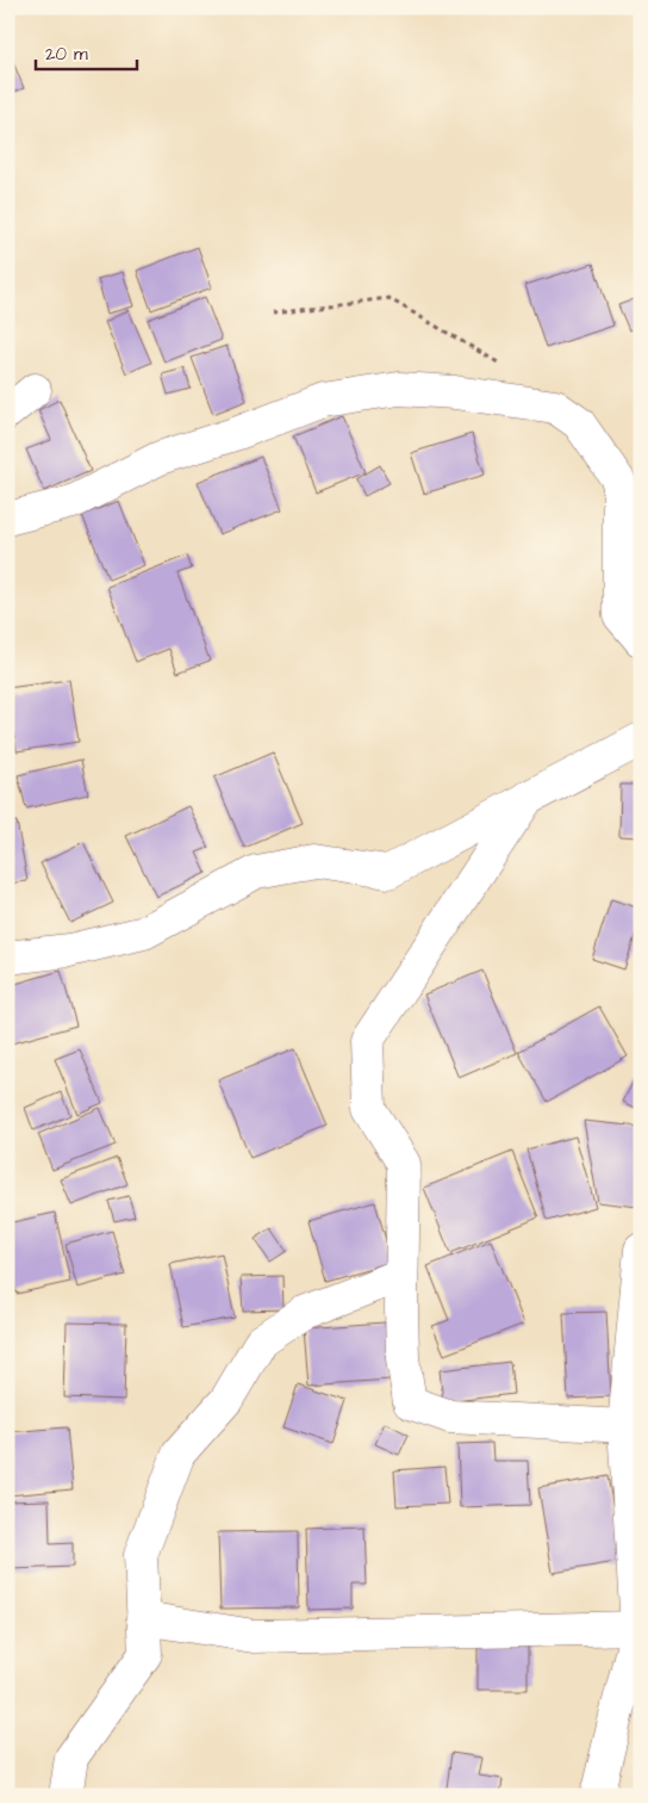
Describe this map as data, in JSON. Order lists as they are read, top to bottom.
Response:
{
  "scale_bar": "20 m"
}
